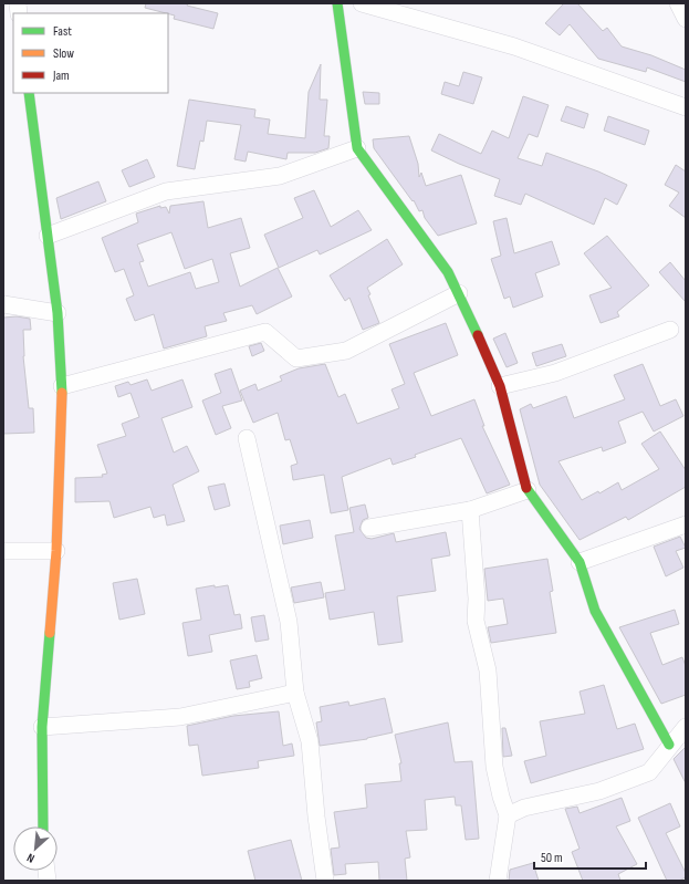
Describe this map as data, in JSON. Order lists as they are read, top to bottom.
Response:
{
  "legend": ["Fast", "Slow", "Jam"],
  "scale_bar": "50 m",
  "north": "bottom left"
}
